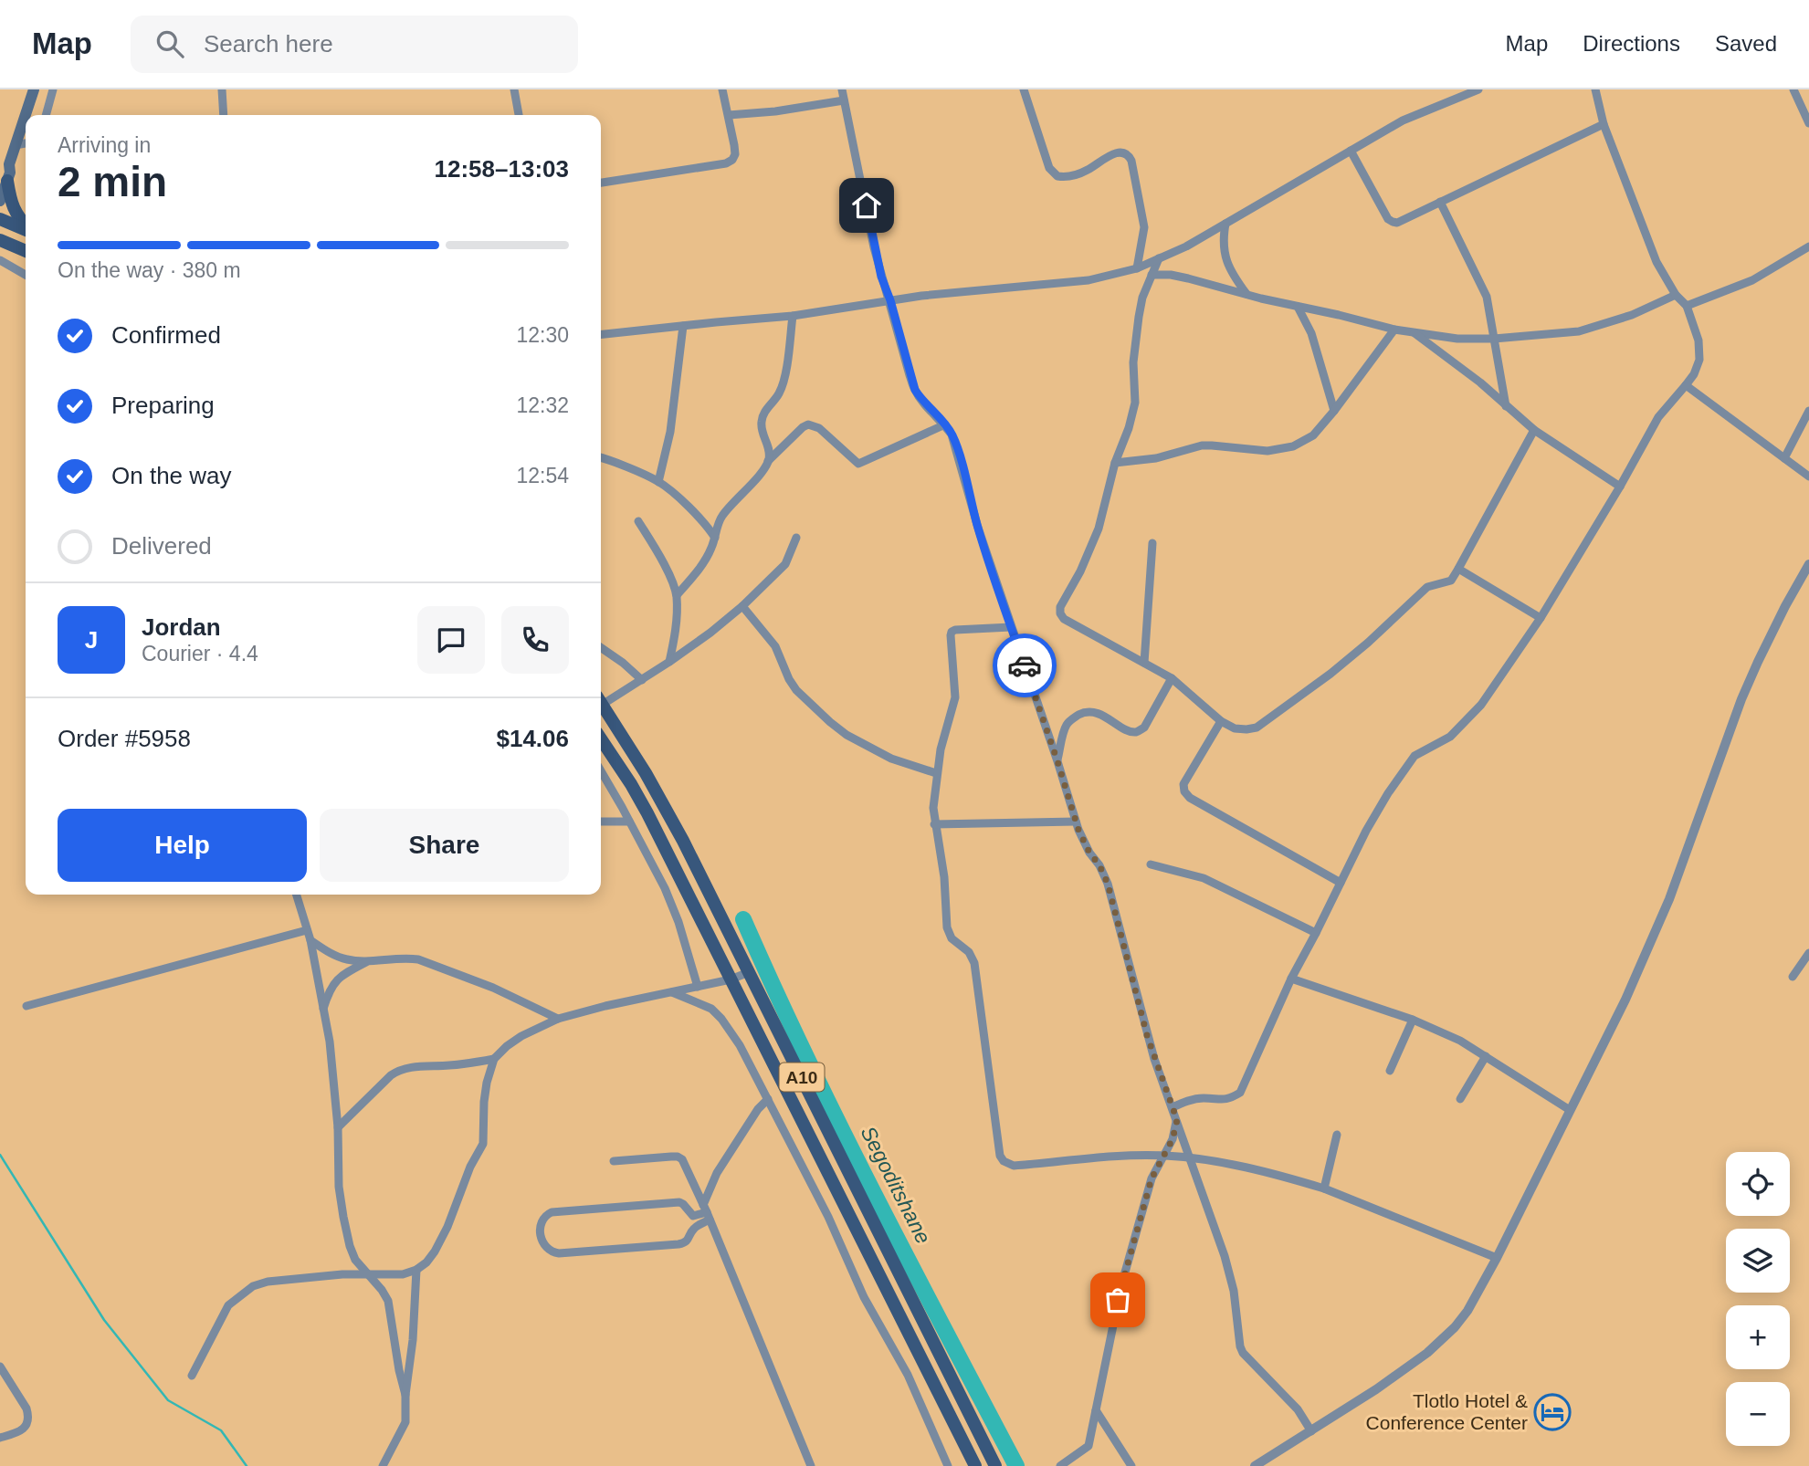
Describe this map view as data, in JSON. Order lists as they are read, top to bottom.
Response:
{
  "streets": {
    "main road": ["A10"]
  },
  "water": ["Segoditshane"],
  "places": {
    "hotel": ["Tlotlo Hotel & Conference Center"]
  },
  "page": {
    "header": "Map",
    "search": "Search here",
    "nav": ["Map", "Directions", "Saved"],
    "heading": ["2 min", "Arriving in", "12:58–13:03"],
    "panel": [
      "Jordan",
      "Courier · 4.4",
      "Order #5958",
      "$14.06"
    ],
    "bar": "On the way · 380 m",
    "list": [
      ["Confirmed", "12:30"],
      ["Preparing", "12:32"],
      ["On the way", "12:54"],
      "Delivered"
    ],
    "round": "J",
    "buttons": ["Help", "Share"],
    "map_buttons": ["+", "−"]
  }
}
